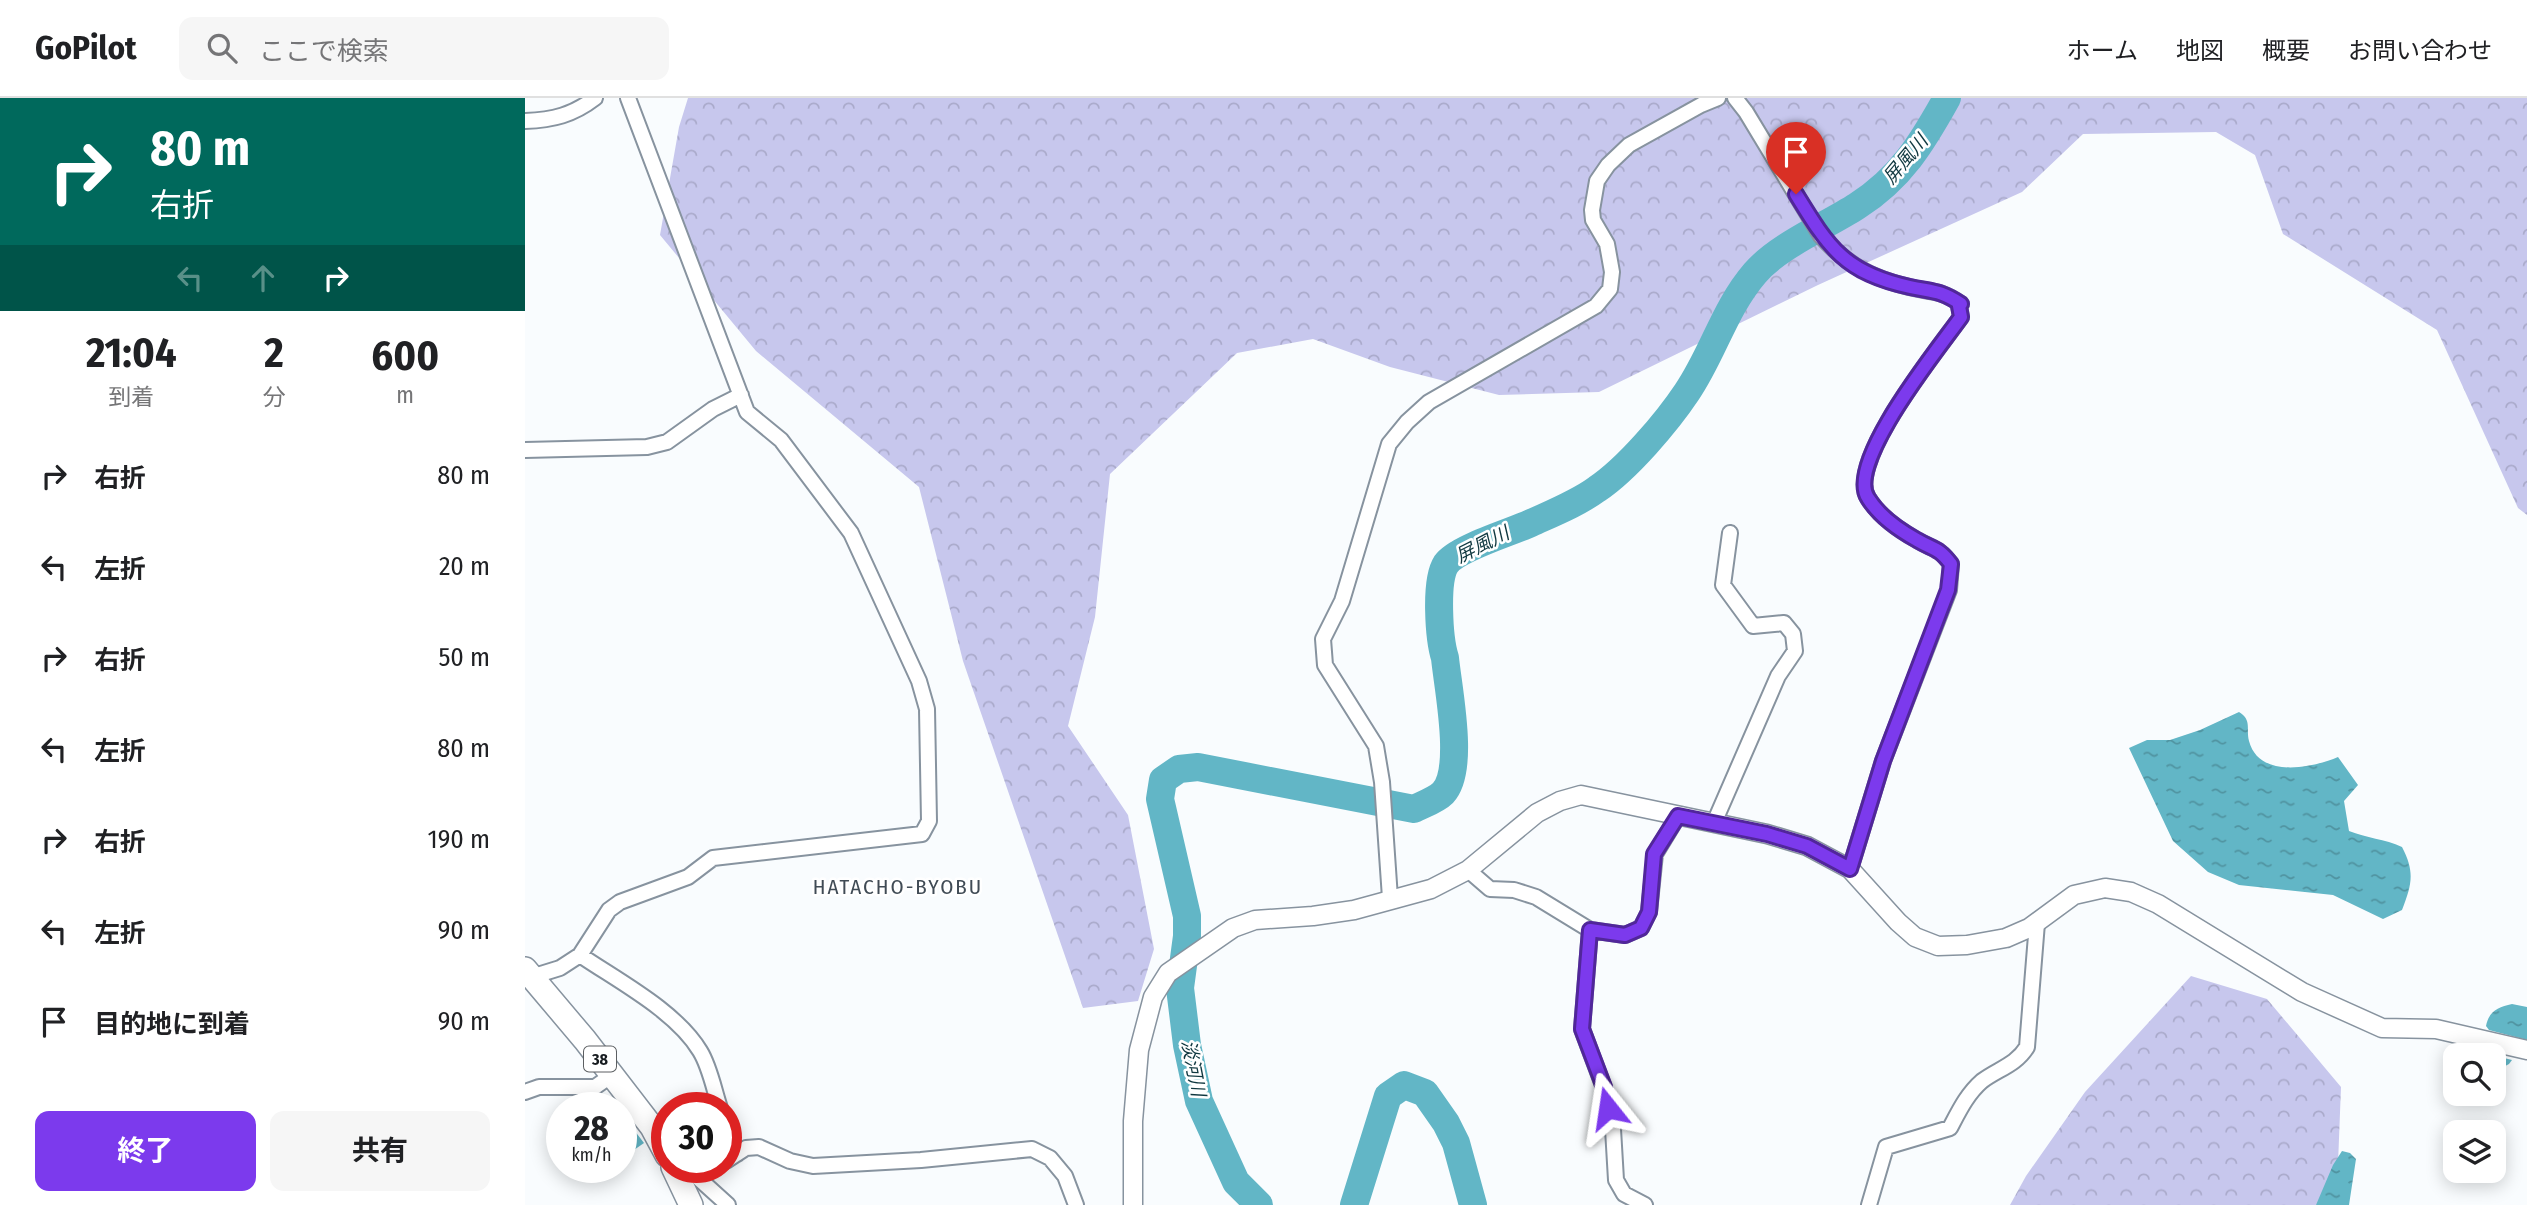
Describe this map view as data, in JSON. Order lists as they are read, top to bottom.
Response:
{
  "streets": {
    "main road": ["38"]
  },
  "districts": ["HATACHO-BYOBU"],
  "water": ["屏風川", "淡河川"],
  "page": {
    "header": "GoPilot",
    "search": "ここで検索",
    "nav": [
      "ホーム",
      "地図",
      "概要",
      "お問い合わせ"
    ],
    "turn": ["80 m", "右折"],
    "eta": [
      "21:04",
      "到着",
      "2",
      "分",
      "600",
      "m"
    ],
    "list": [
      {
        "name": "右折",
        "value": "80 m"
      },
      {
        "name": "左折",
        "value": "20 m"
      },
      {
        "name": "右折",
        "value": "50 m"
      },
      {
        "name": "左折",
        "value": "80 m"
      },
      {
        "name": "右折",
        "value": "190 m"
      },
      {
        "name": "左折",
        "value": "90 m"
      },
      {
        "name": "目的地に到着",
        "value": "90 m"
      }
    ],
    "speed": "28 km/h",
    "limit": "30",
    "buttons": ["終了", "共有"]
  }
}
